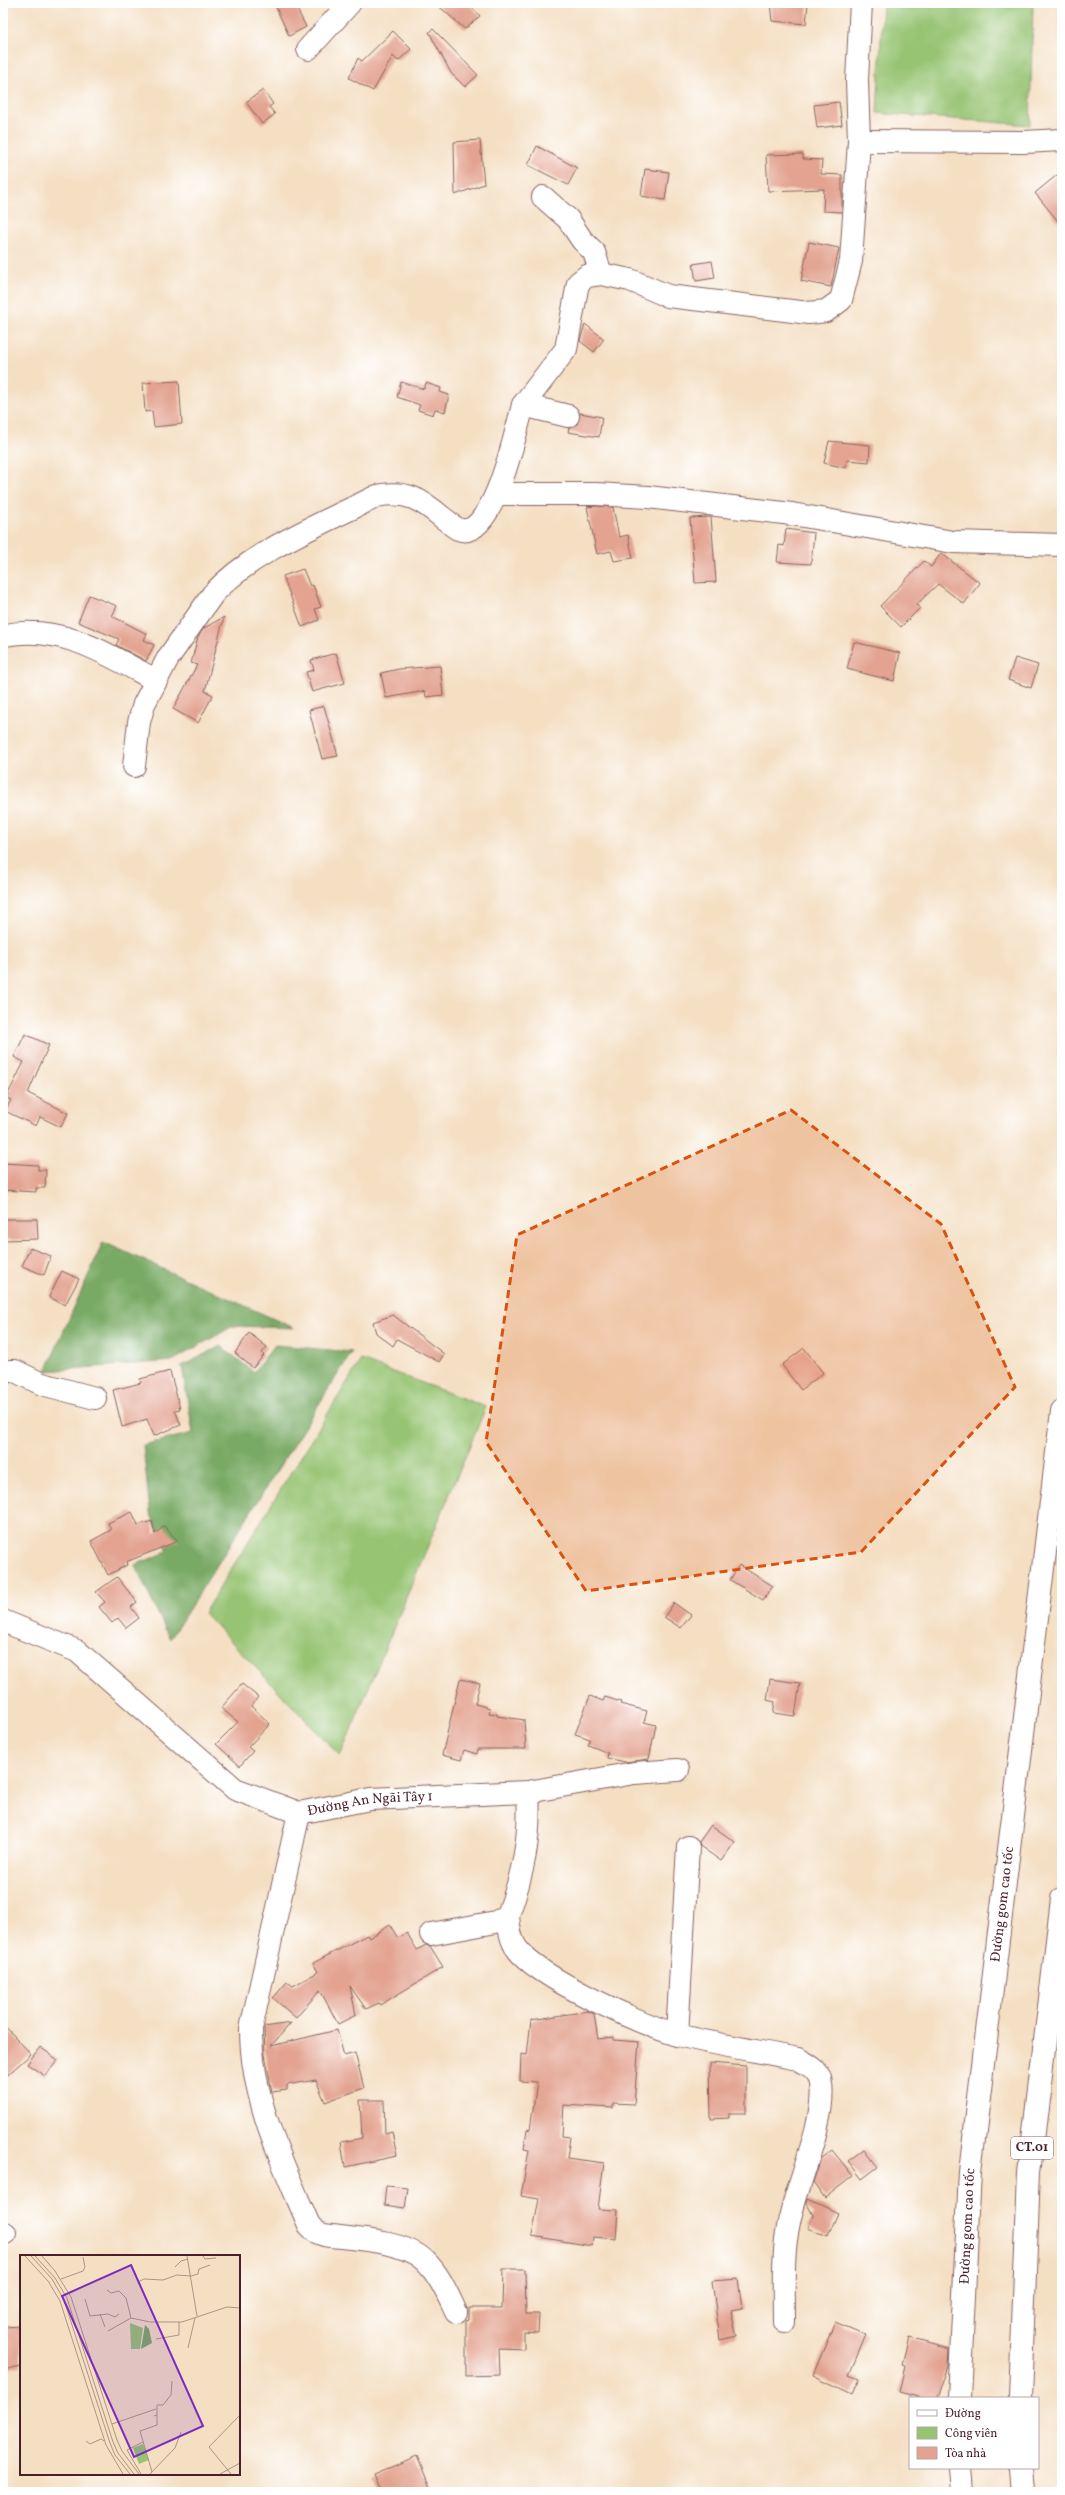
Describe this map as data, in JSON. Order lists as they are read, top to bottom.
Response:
{
  "streets": {
    "main road": ["Đường An Ngãi Tây 1", "Đường gom cao tốc", "CT.01"]
  },
  "legend": ["Đường", "Công viên", "Tòa nhà"]
}
